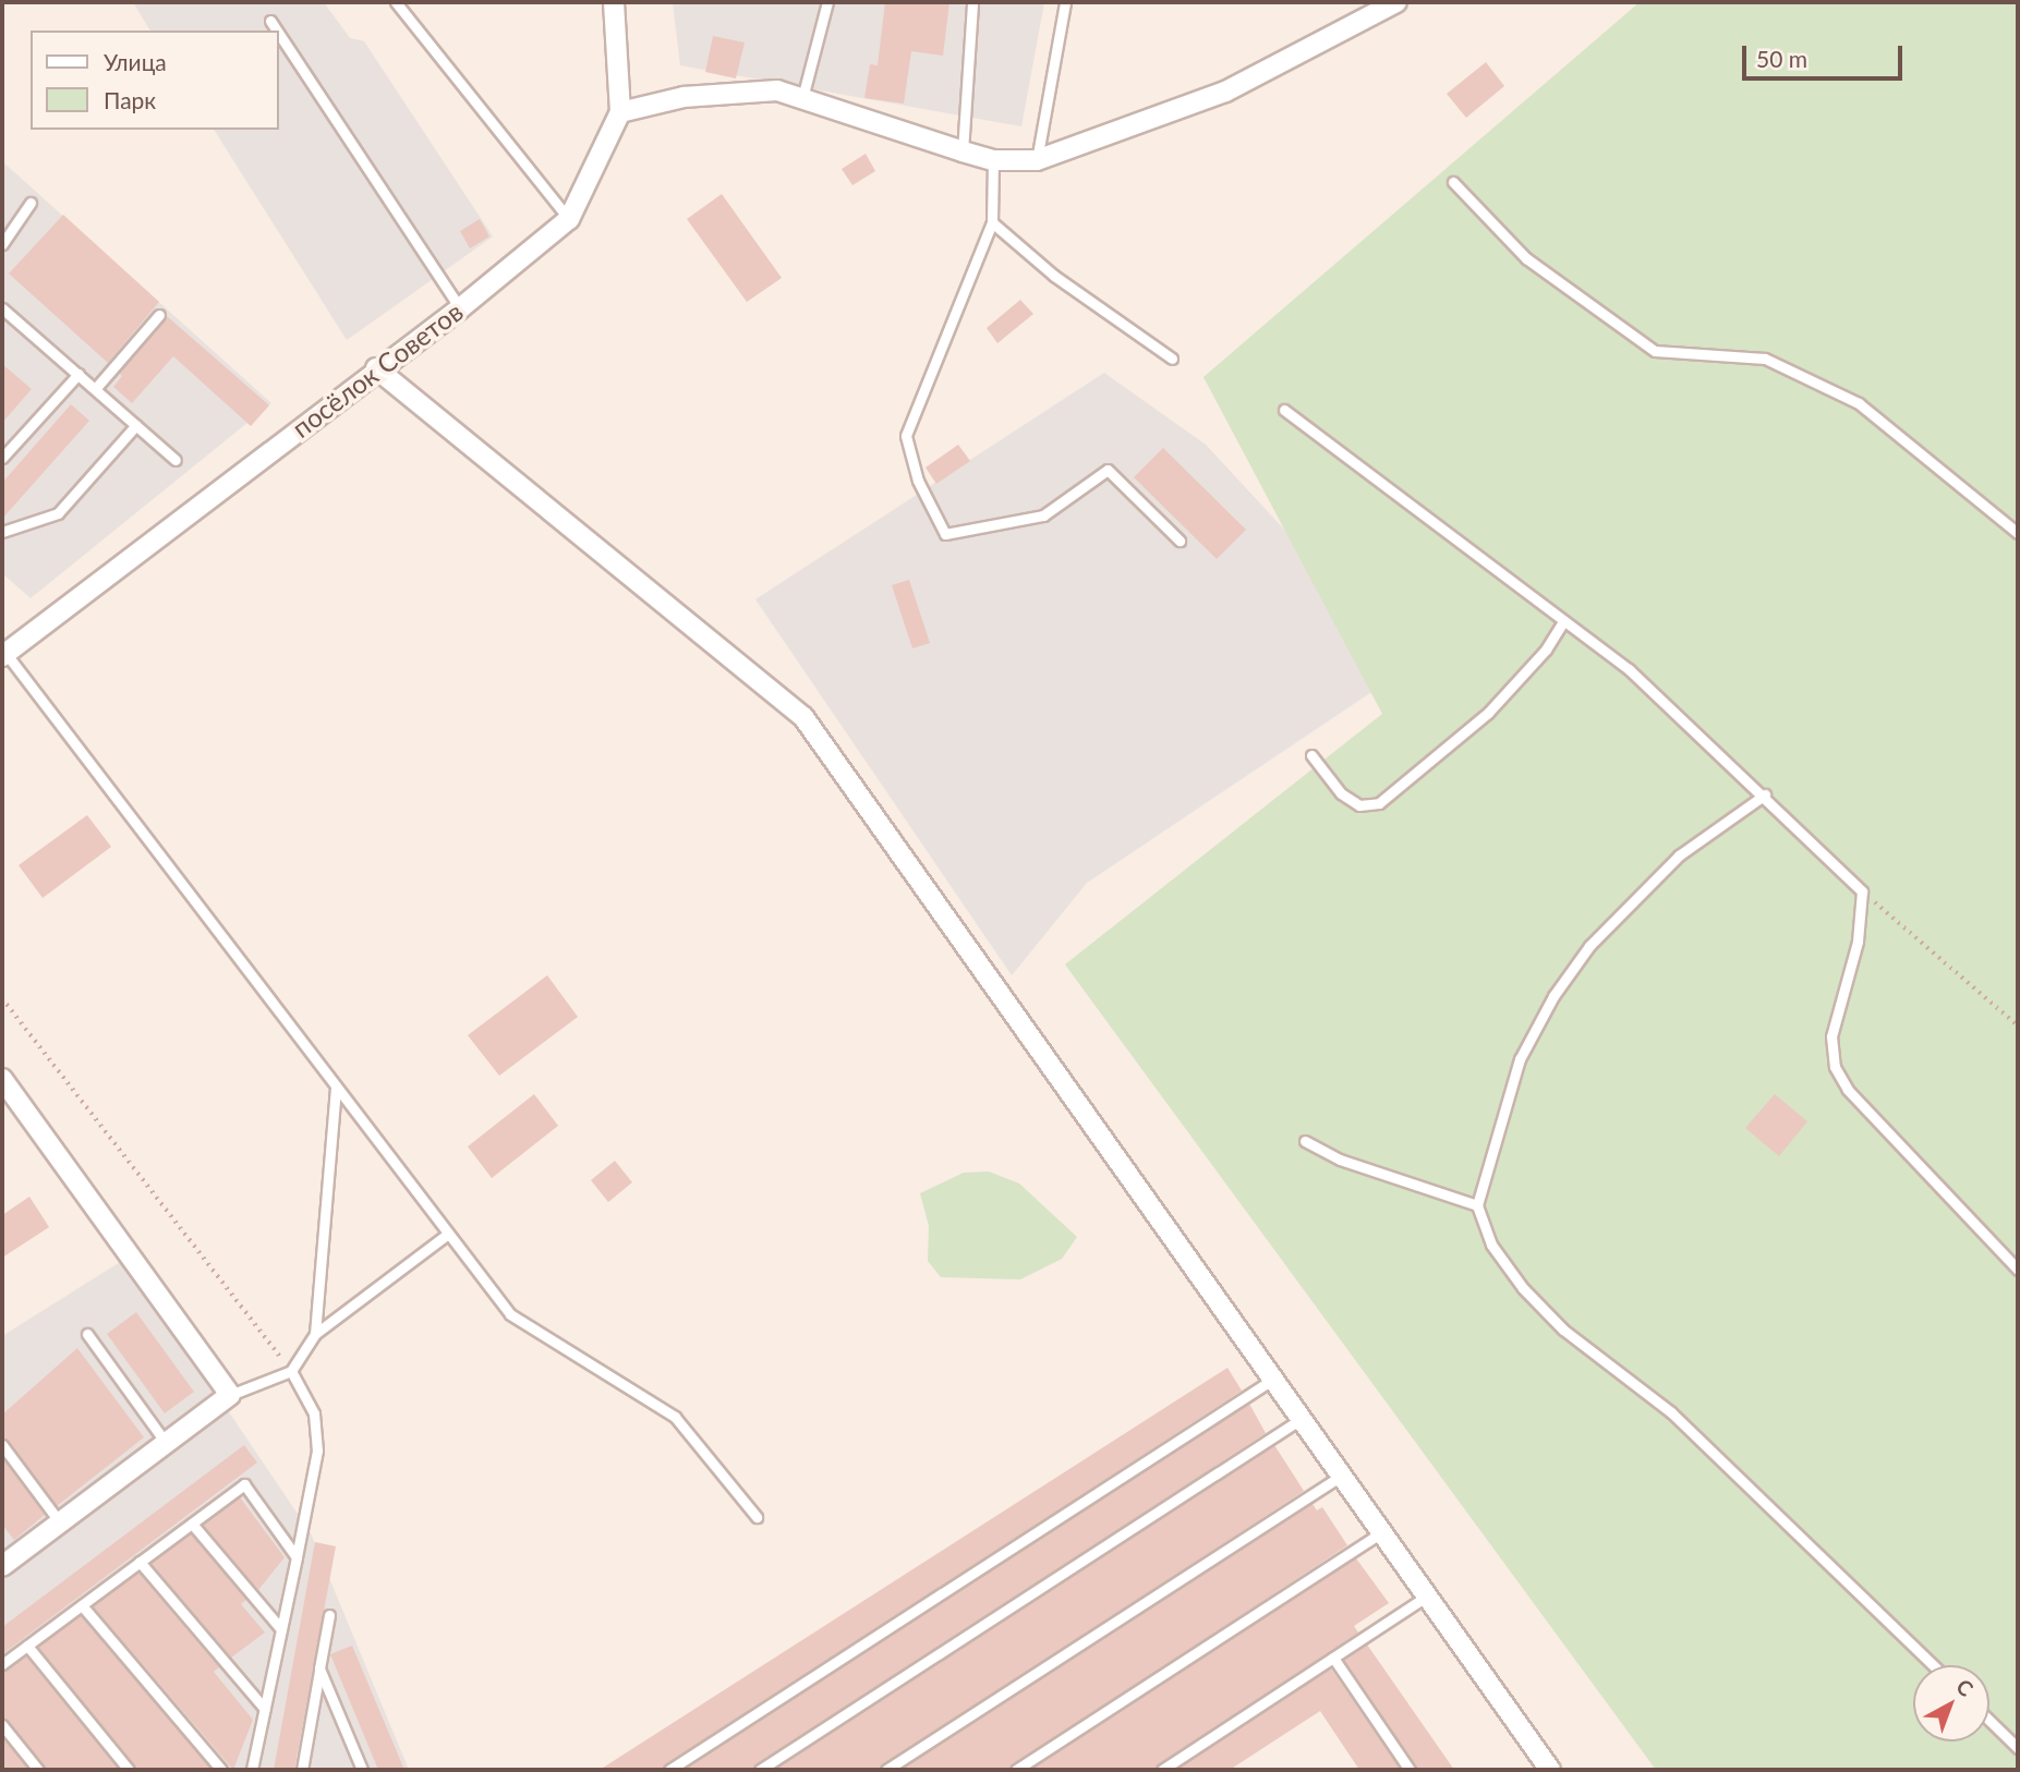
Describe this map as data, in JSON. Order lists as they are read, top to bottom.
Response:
{
  "streets": {
    "street": ["посёлок Советов"]
  },
  "legend": ["Улица", "Парк"],
  "scale_bar": "50 m",
  "north": "top right"
}
